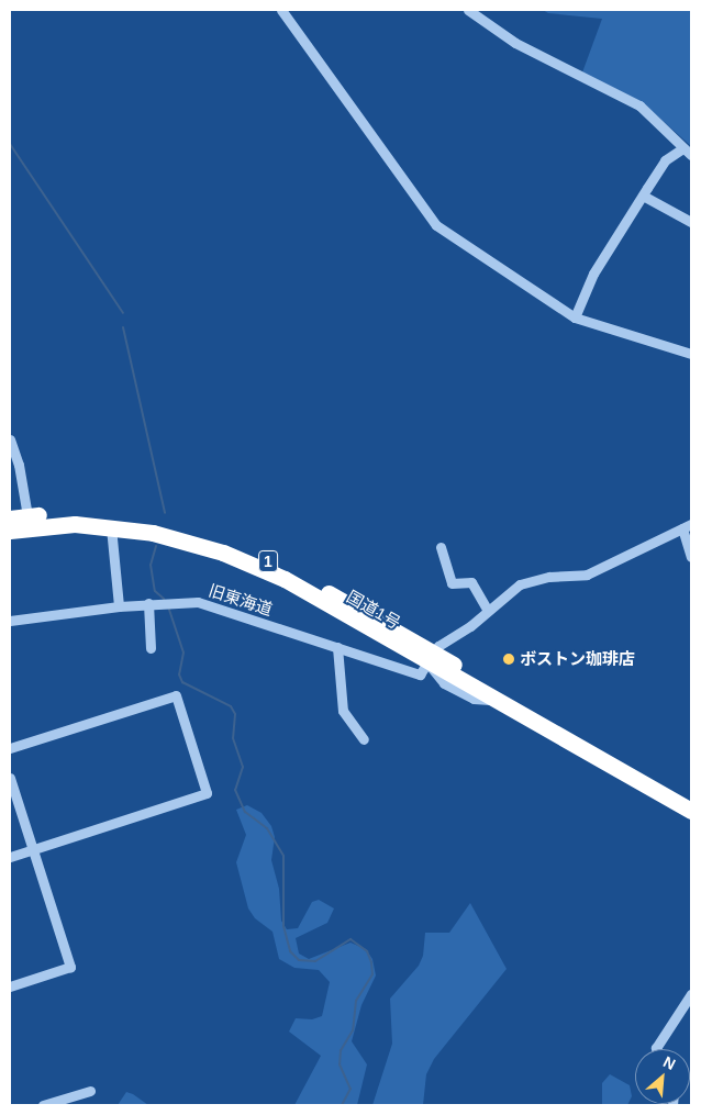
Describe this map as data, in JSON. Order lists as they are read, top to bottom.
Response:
{
  "streets": {
    "highway": ["1", "国道1号"],
    "street": ["旧東海道"]
  },
  "crossings": [
    ["旧東海道", "国道1号"]
  ],
  "places": ["ボストン珈琲店"],
  "north": "top right"
}
